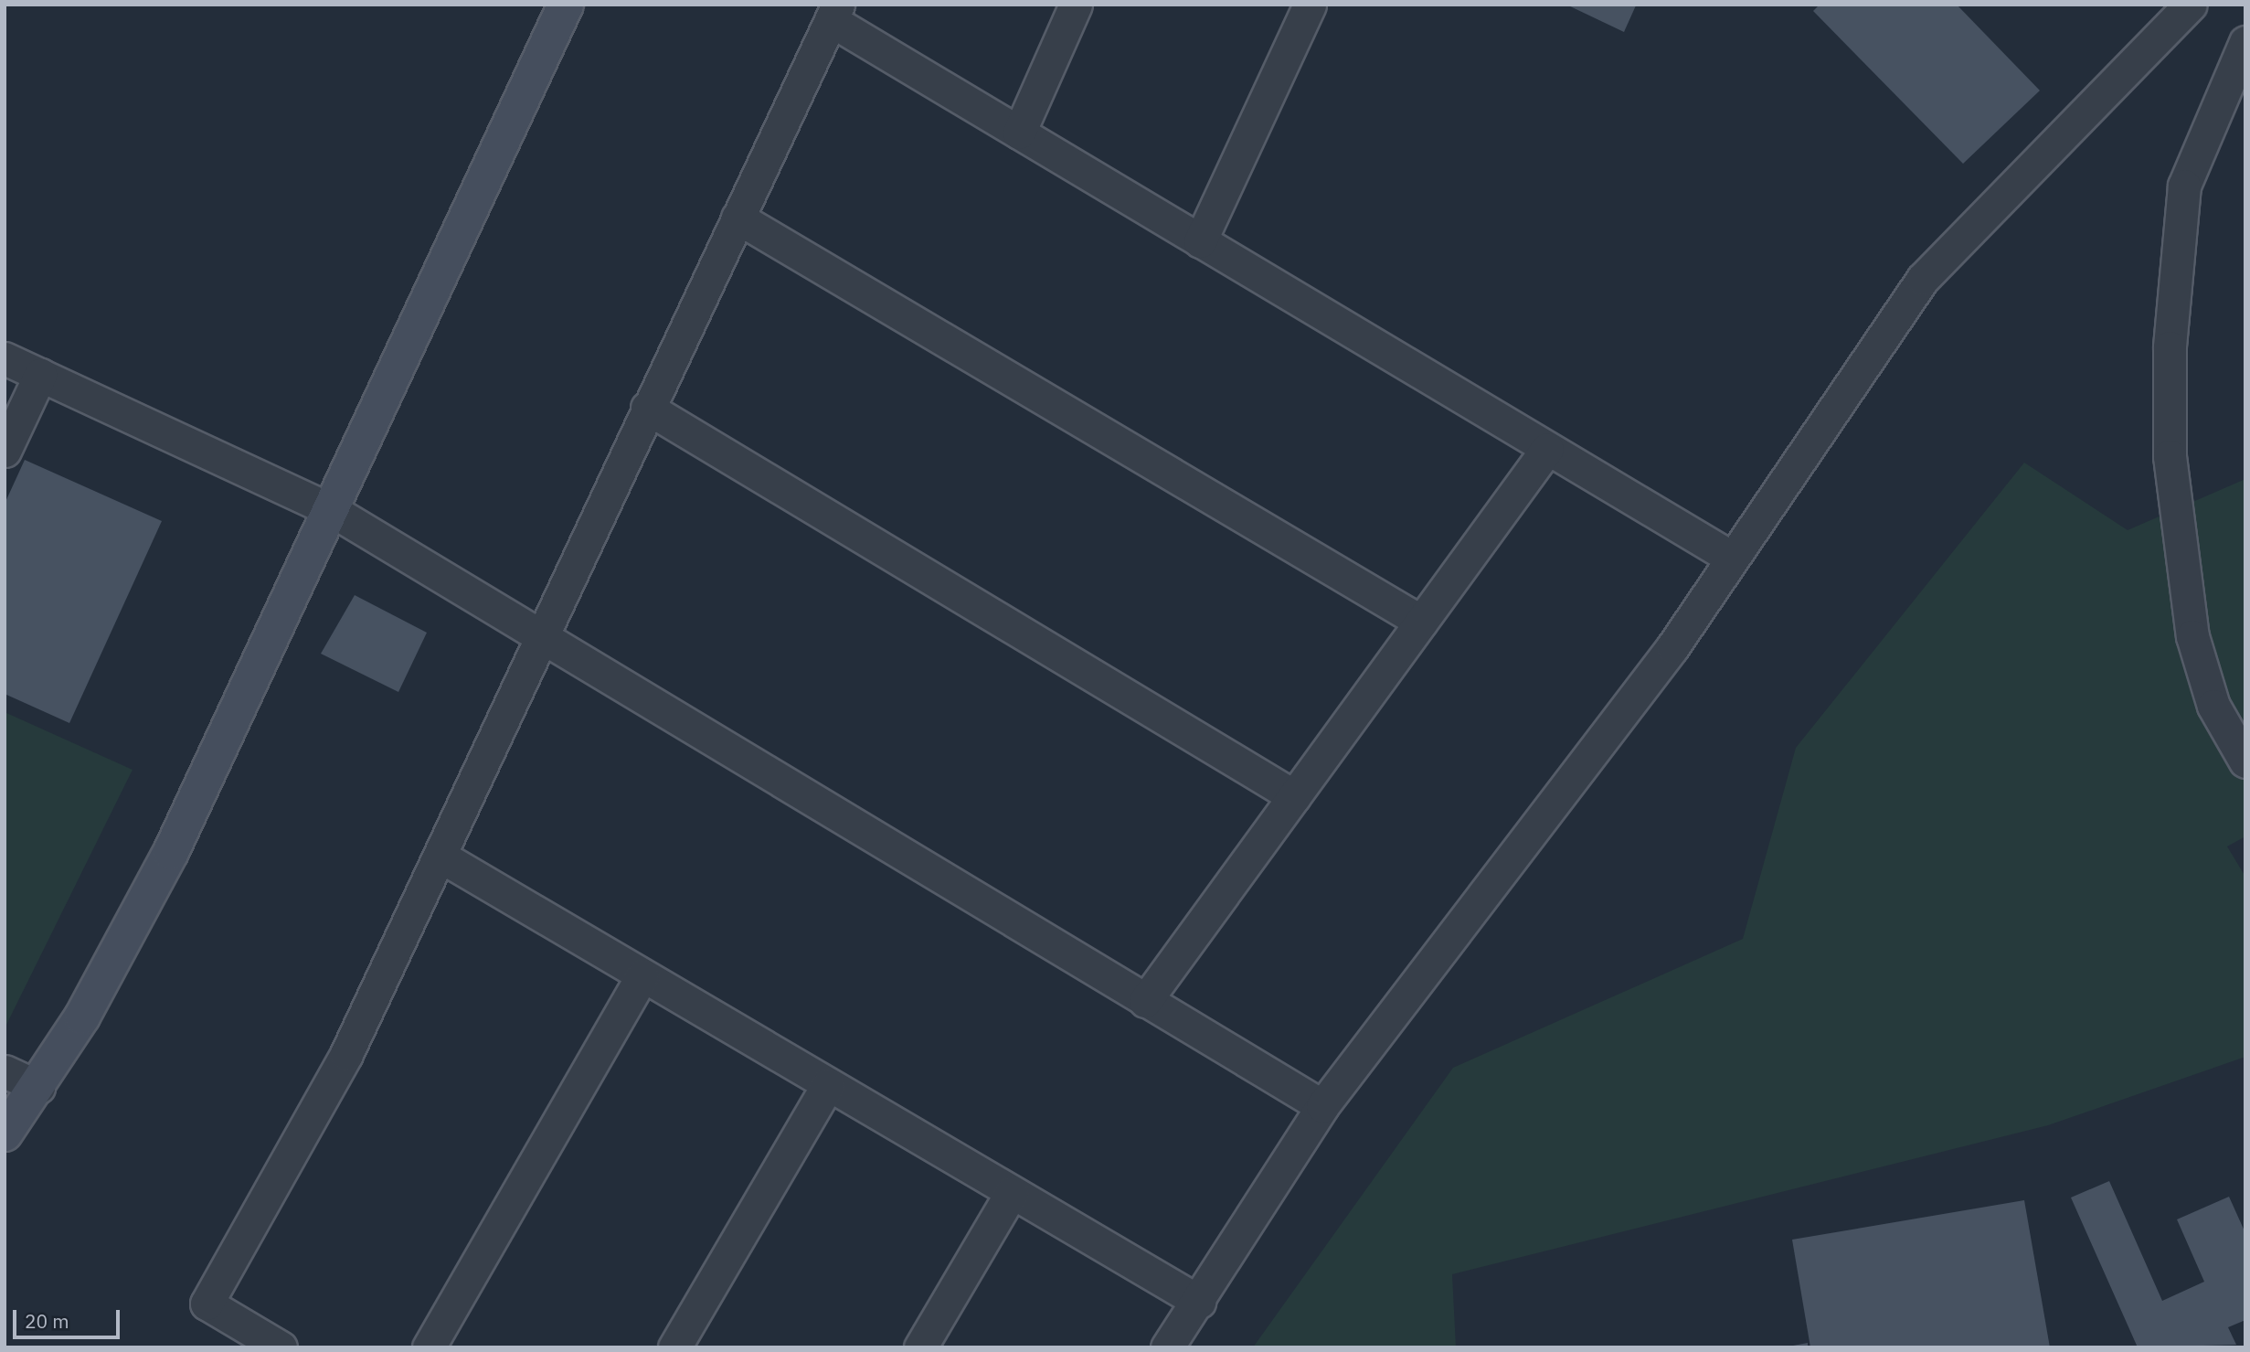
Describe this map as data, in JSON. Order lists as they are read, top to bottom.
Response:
{
  "scale_bar": "20 m"
}
